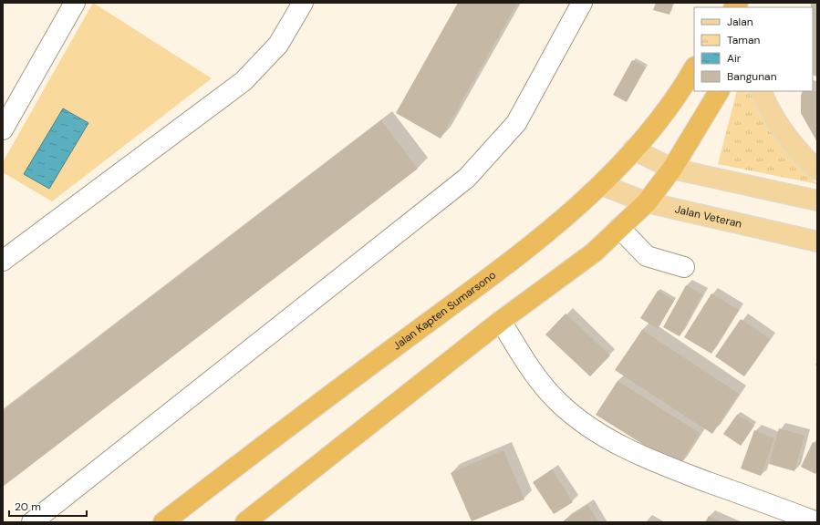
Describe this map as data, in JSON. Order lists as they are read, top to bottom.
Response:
{
  "streets": {
    "highway": ["Jalan Kapten Sumarsono"],
    "main road": ["Jalan Veteran"]
  },
  "crossings": [
    ["Jalan Veteran", "Jalan Kapten Sumarsono"]
  ],
  "legend": [
    "Jalan",
    "Taman",
    "Air",
    "Bangunan"
  ],
  "scale_bar": "20 m"
}
